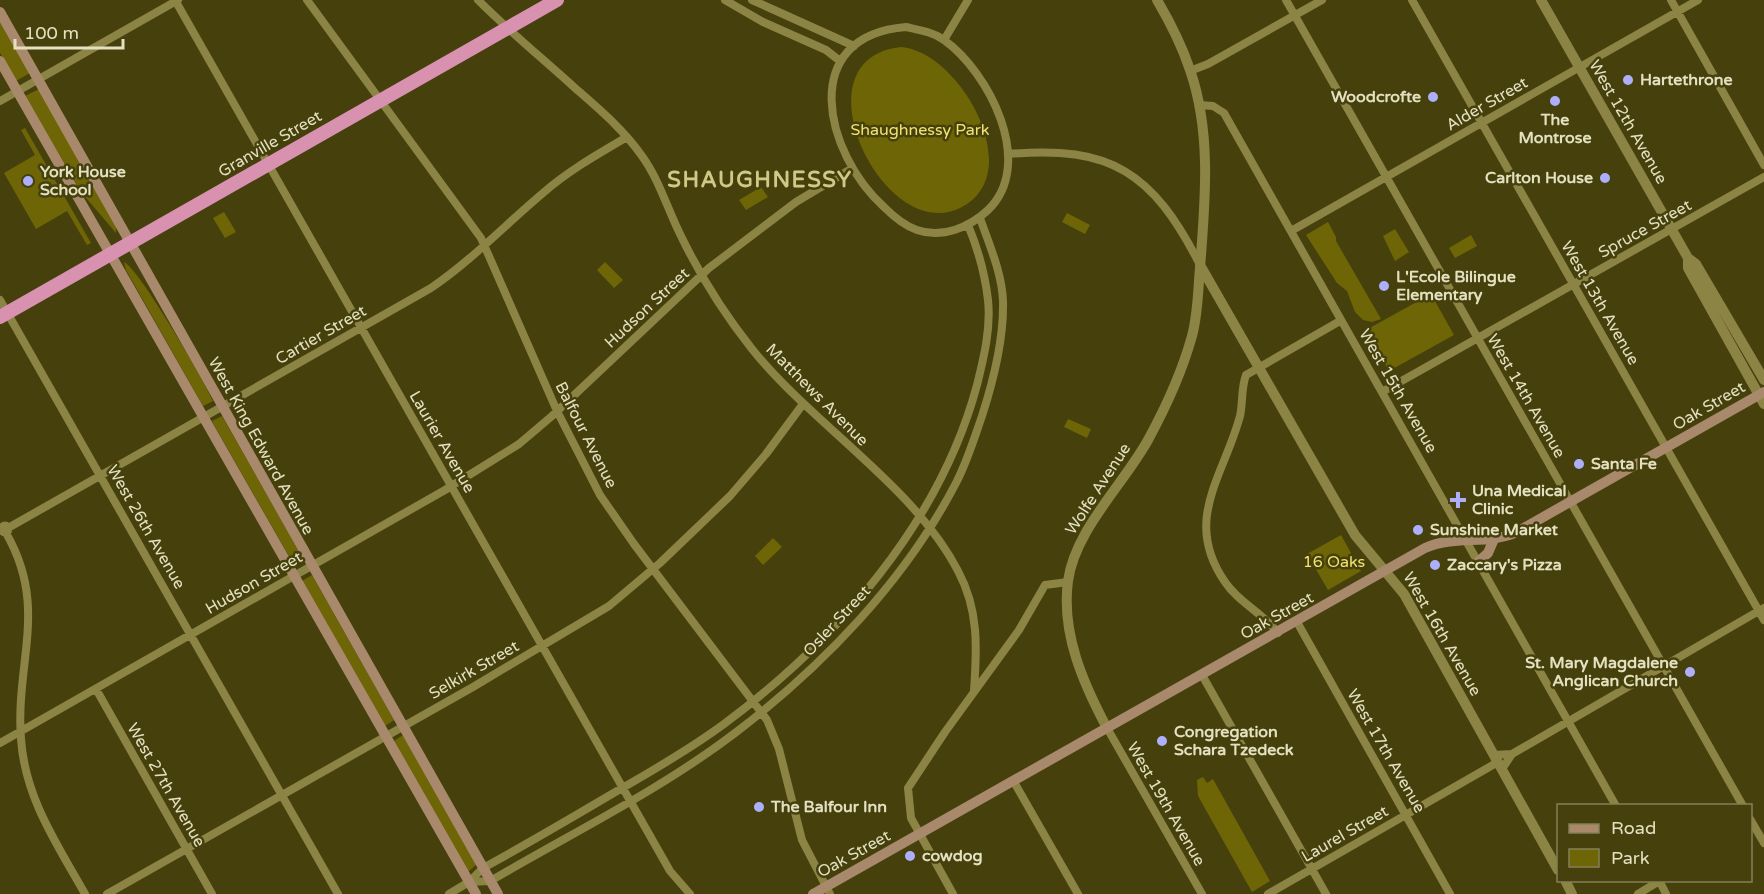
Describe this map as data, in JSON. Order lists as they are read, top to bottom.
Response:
{
  "streets": {
    "highway": ["Granville Street"],
    "main road": ["Oak Street", "West King Edward Avenue"],
    "street": [
      "Alder Street",
      "West 12th Avenue",
      "Spruce Street",
      "West 13th Avenue",
      "Hudson Street",
      "Cartier Street",
      "West 15th Avenue",
      "Matthews Avenue",
      "West 14th Avenue",
      "Balfour Avenue",
      "Laurier Avenue",
      "Wolfe Avenue",
      "West 26th Avenue",
      "Osler Street",
      "West 16th Avenue",
      "Selkirk Street",
      "West 17th Avenue",
      "West 27th Avenue",
      "West 19th Avenue",
      "Laurel Street"
    ]
  },
  "crossings": [
    ["Alder Street", "West 12th Avenue"],
    ["Alder Street", "West 13th Avenue"],
    ["Alder Street", "West 15th Avenue"],
    ["Alder Street", "West 14th Avenue"],
    ["West 12th Avenue", "Spruce Street"],
    ["West 12th Avenue", "Oak Street"],
    ["Granville Street", "Matthews Avenue"],
    ["Granville Street", "Balfour Avenue"],
    ["Granville Street", "Laurier Avenue"],
    ["Granville Street", "West King Edward Avenue"],
    ["Granville Street", "West 26th Avenue"],
    ["Spruce Street", "West 13th Avenue"],
    ["Spruce Street", "West 15th Avenue"],
    ["Spruce Street", "West 14th Avenue"],
    ["West 13th Avenue", "Oak Street"],
    ["West 13th Avenue", "Laurel Street"],
    ["Hudson Street", "Matthews Avenue"],
    ["Hudson Street", "Balfour Avenue"],
    ["Hudson Street", "Laurier Avenue"],
    ["Hudson Street", "West King Edward Avenue"],
    ["Hudson Street", "West 26th Avenue"],
    ["Hudson Street", "Osler Street"],
    ["Hudson Street", "West 27th Avenue"],
    ["Cartier Street", "Matthews Avenue"],
    ["Cartier Street", "Balfour Avenue"],
    ["Cartier Street", "Laurier Avenue"],
    ["Cartier Street", "West King Edward Avenue"],
    ["Cartier Street", "West 26th Avenue"],
    ["West 15th Avenue", "Oak Street"],
    ["West 15th Avenue", "Wolfe Avenue"],
    ["West 15th Avenue", "Laurel Street"],
    ["Matthews Avenue", "Osler Street"],
    ["Matthews Avenue", "Selkirk Street"],
    ["West 14th Avenue", "Oak Street"],
    ["West 14th Avenue", "Laurel Street"],
    ["Oak Street", "Balfour Avenue"],
    ["Oak Street", "Wolfe Avenue"],
    ["Oak Street", "West 16th Avenue"],
    ["Oak Street", "West 17th Avenue"],
    ["Oak Street", "West 19th Avenue"],
    ["Balfour Avenue", "Osler Street"],
    ["Balfour Avenue", "Selkirk Street"],
    ["Laurier Avenue", "Osler Street"],
    ["Laurier Avenue", "Selkirk Street"],
    ["West King Edward Avenue", "Osler Street"],
    ["West King Edward Avenue", "Selkirk Street"],
    ["Wolfe Avenue", "West 16th Avenue"],
    ["Wolfe Avenue", "West 19th Avenue"],
    ["West 26th Avenue", "Selkirk Street"],
    ["West 16th Avenue", "Laurel Street"],
    ["Selkirk Street", "West 27th Avenue"],
    ["West 17th Avenue", "Laurel Street"]
  ],
  "districts": ["SHAUGHNESSY"],
  "parks": ["Shaughnessy Park", "16 Oaks"],
  "places": {
    "other": [
      "Hartethrone",
      "Woodcrofte",
      "The Montrose",
      "Carlton House",
      "York House School",
      "L'Ecole Bilingue Elementary",
      "Santa Fe",
      "Sunshine Market",
      "Zaccary's Pizza",
      "St. Mary Magdalene Anglican Church",
      "Congregation Schara Tzedeck",
      "The Balfour Inn",
      "cowdog"
    ],
    "health": ["Una Medical Clinic"]
  },
  "legend": ["Road", "Park"],
  "scale_bar": "100 m"
}
